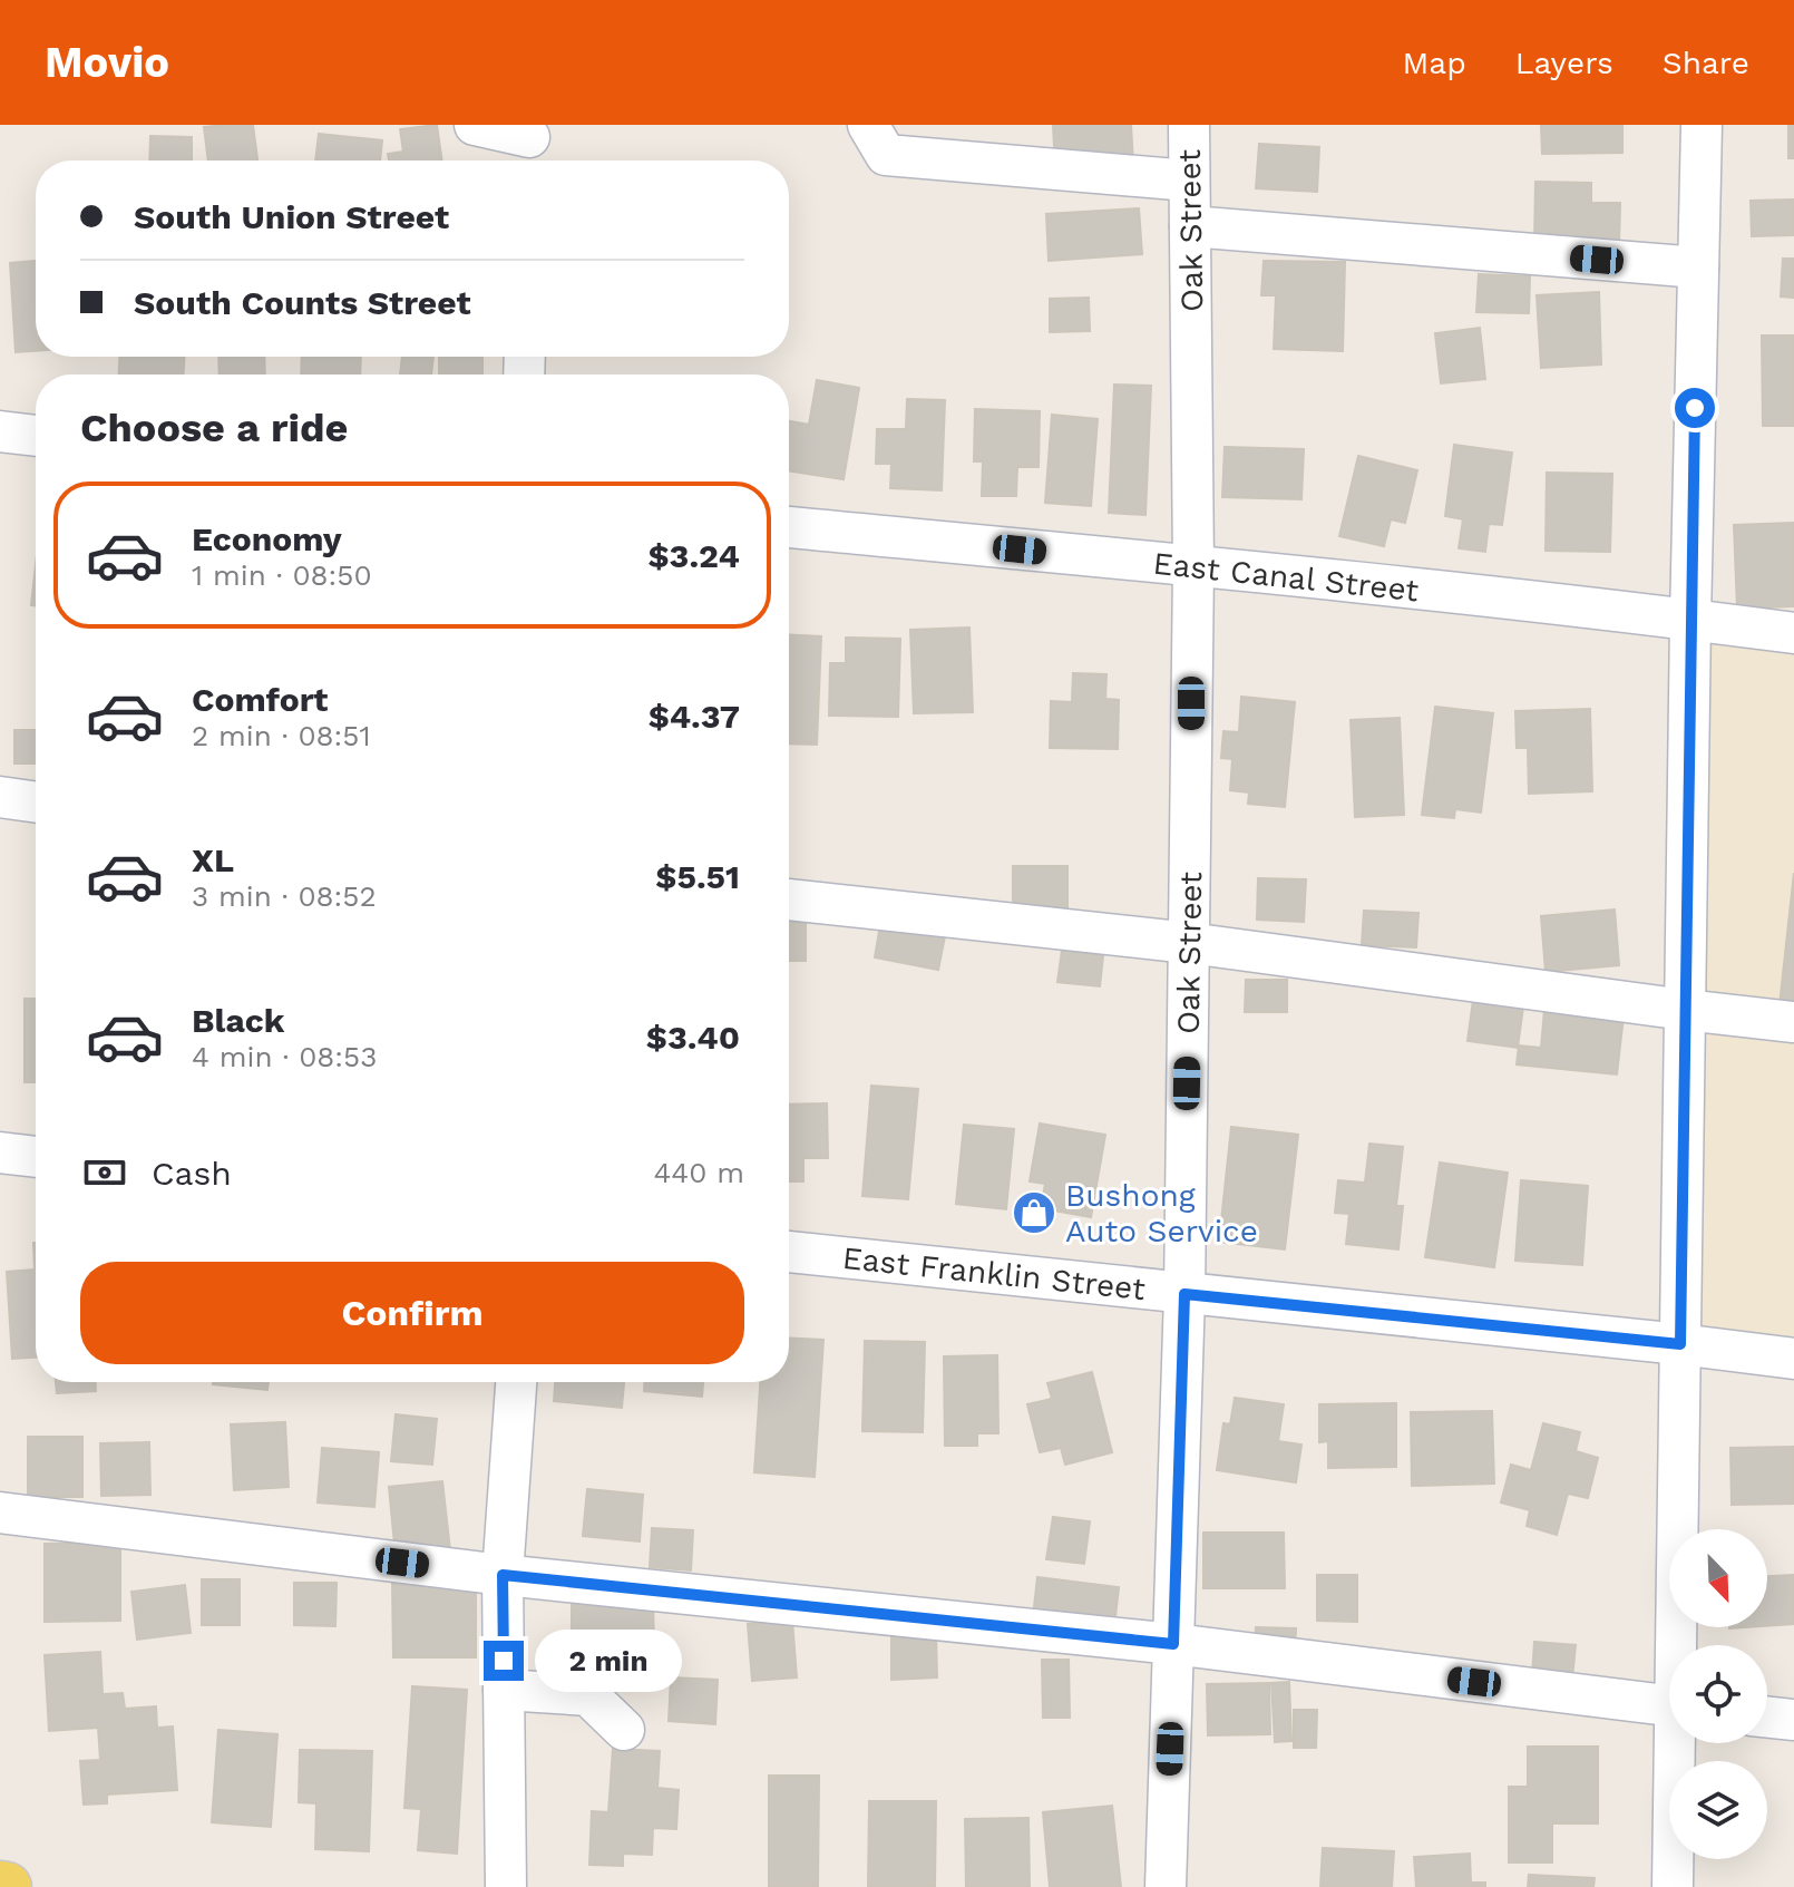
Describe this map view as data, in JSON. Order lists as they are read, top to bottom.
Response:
{
  "streets": {
    "street": ["Oak Street", "East Canal Street", "East Franklin Street"]
  },
  "crossings": [
    ["Oak Street", "East Canal Street"],
    ["Oak Street", "East Franklin Street"]
  ],
  "places": {
    "shop": ["Bushong Auto Service"]
  },
  "north": "bottom right",
  "page": {
    "header": "Movio",
    "nav": ["Map", "Layers", "Share"],
    "banner": ["South Union Street", "South Counts Street"],
    "heading": "Choose a ride",
    "list": [
      {
        "name": "Economy",
        "note": "1 min · 08:50",
        "value": "$3.24"
      },
      {
        "name": "Comfort",
        "note": "2 min · 08:51",
        "value": "$4.37"
      },
      {
        "name": "XL",
        "note": "3 min · 08:52",
        "value": "$5.51"
      },
      {
        "name": "Black",
        "note": "4 min · 08:53",
        "value": "$3.40"
      }
    ],
    "pay": ["Cash", "440 m"],
    "buttons": "Confirm",
    "bubble": "2 min"
  }
}
